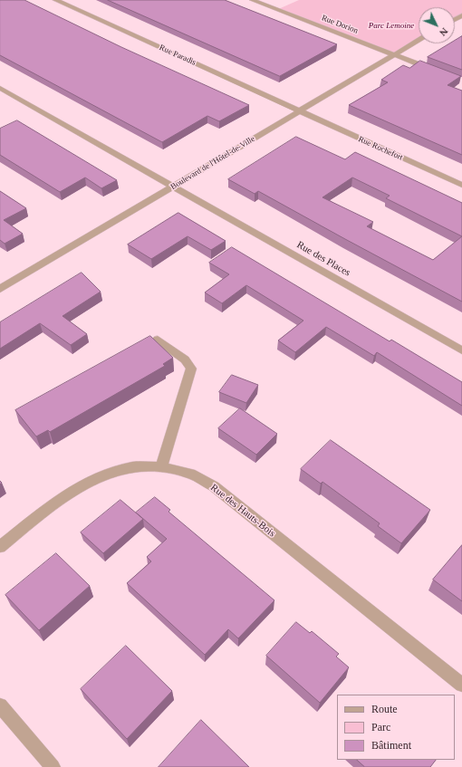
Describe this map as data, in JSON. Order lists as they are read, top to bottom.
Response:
{
  "streets": {
    "street": [
      "Rue Dorion",
      "Rue Paradis",
      "Rue Rochefort",
      "Boulevard de l'Hôtel-de-Ville",
      "Rue des Places",
      "Rue des Hauts-Bois"
    ]
  },
  "crossings": [
    ["Rue Dorion", "Boulevard de l'Hôtel-de-Ville"],
    ["Rue Paradis", "Rue Rochefort"],
    ["Rue Paradis", "Boulevard de l'Hôtel-de-Ville"],
    ["Rue Rochefort", "Boulevard de l'Hôtel-de-Ville"],
    ["Boulevard de l'Hôtel-de-Ville", "Rue des Places"]
  ],
  "parks": ["Parc Lemoine"],
  "legend": ["Route", "Parc", "Bâtiment"],
  "north": "bottom right"
}
